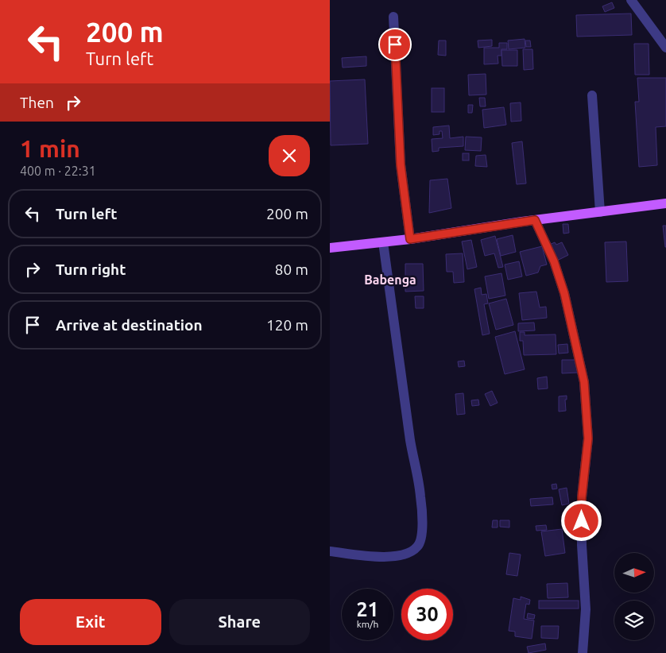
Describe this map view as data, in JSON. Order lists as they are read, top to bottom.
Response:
{
  "districts": ["Babenga"],
  "north": "right",
  "page": {
    "turn": ["200 m", "Turn left"],
    "then": "Then",
    "heading": ["1 min", "400 m · 22:31"],
    "list": [
      {
        "name": "Turn left",
        "value": "200 m"
      },
      {
        "name": "Turn right",
        "value": "80 m"
      },
      {
        "name": "Arrive at destination",
        "value": "120 m"
      }
    ],
    "speed": "21 km/h",
    "limit": "30",
    "buttons": ["Exit", "Share"]
  }
}
